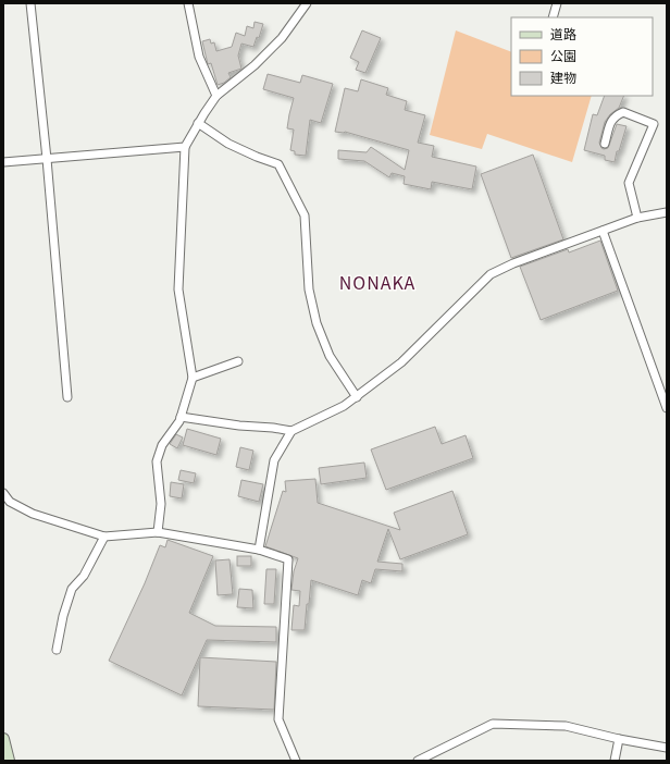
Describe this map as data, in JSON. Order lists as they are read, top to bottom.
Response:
{
  "districts": ["NONAKA"],
  "legend": ["道路", "公園", "建物"]
}
